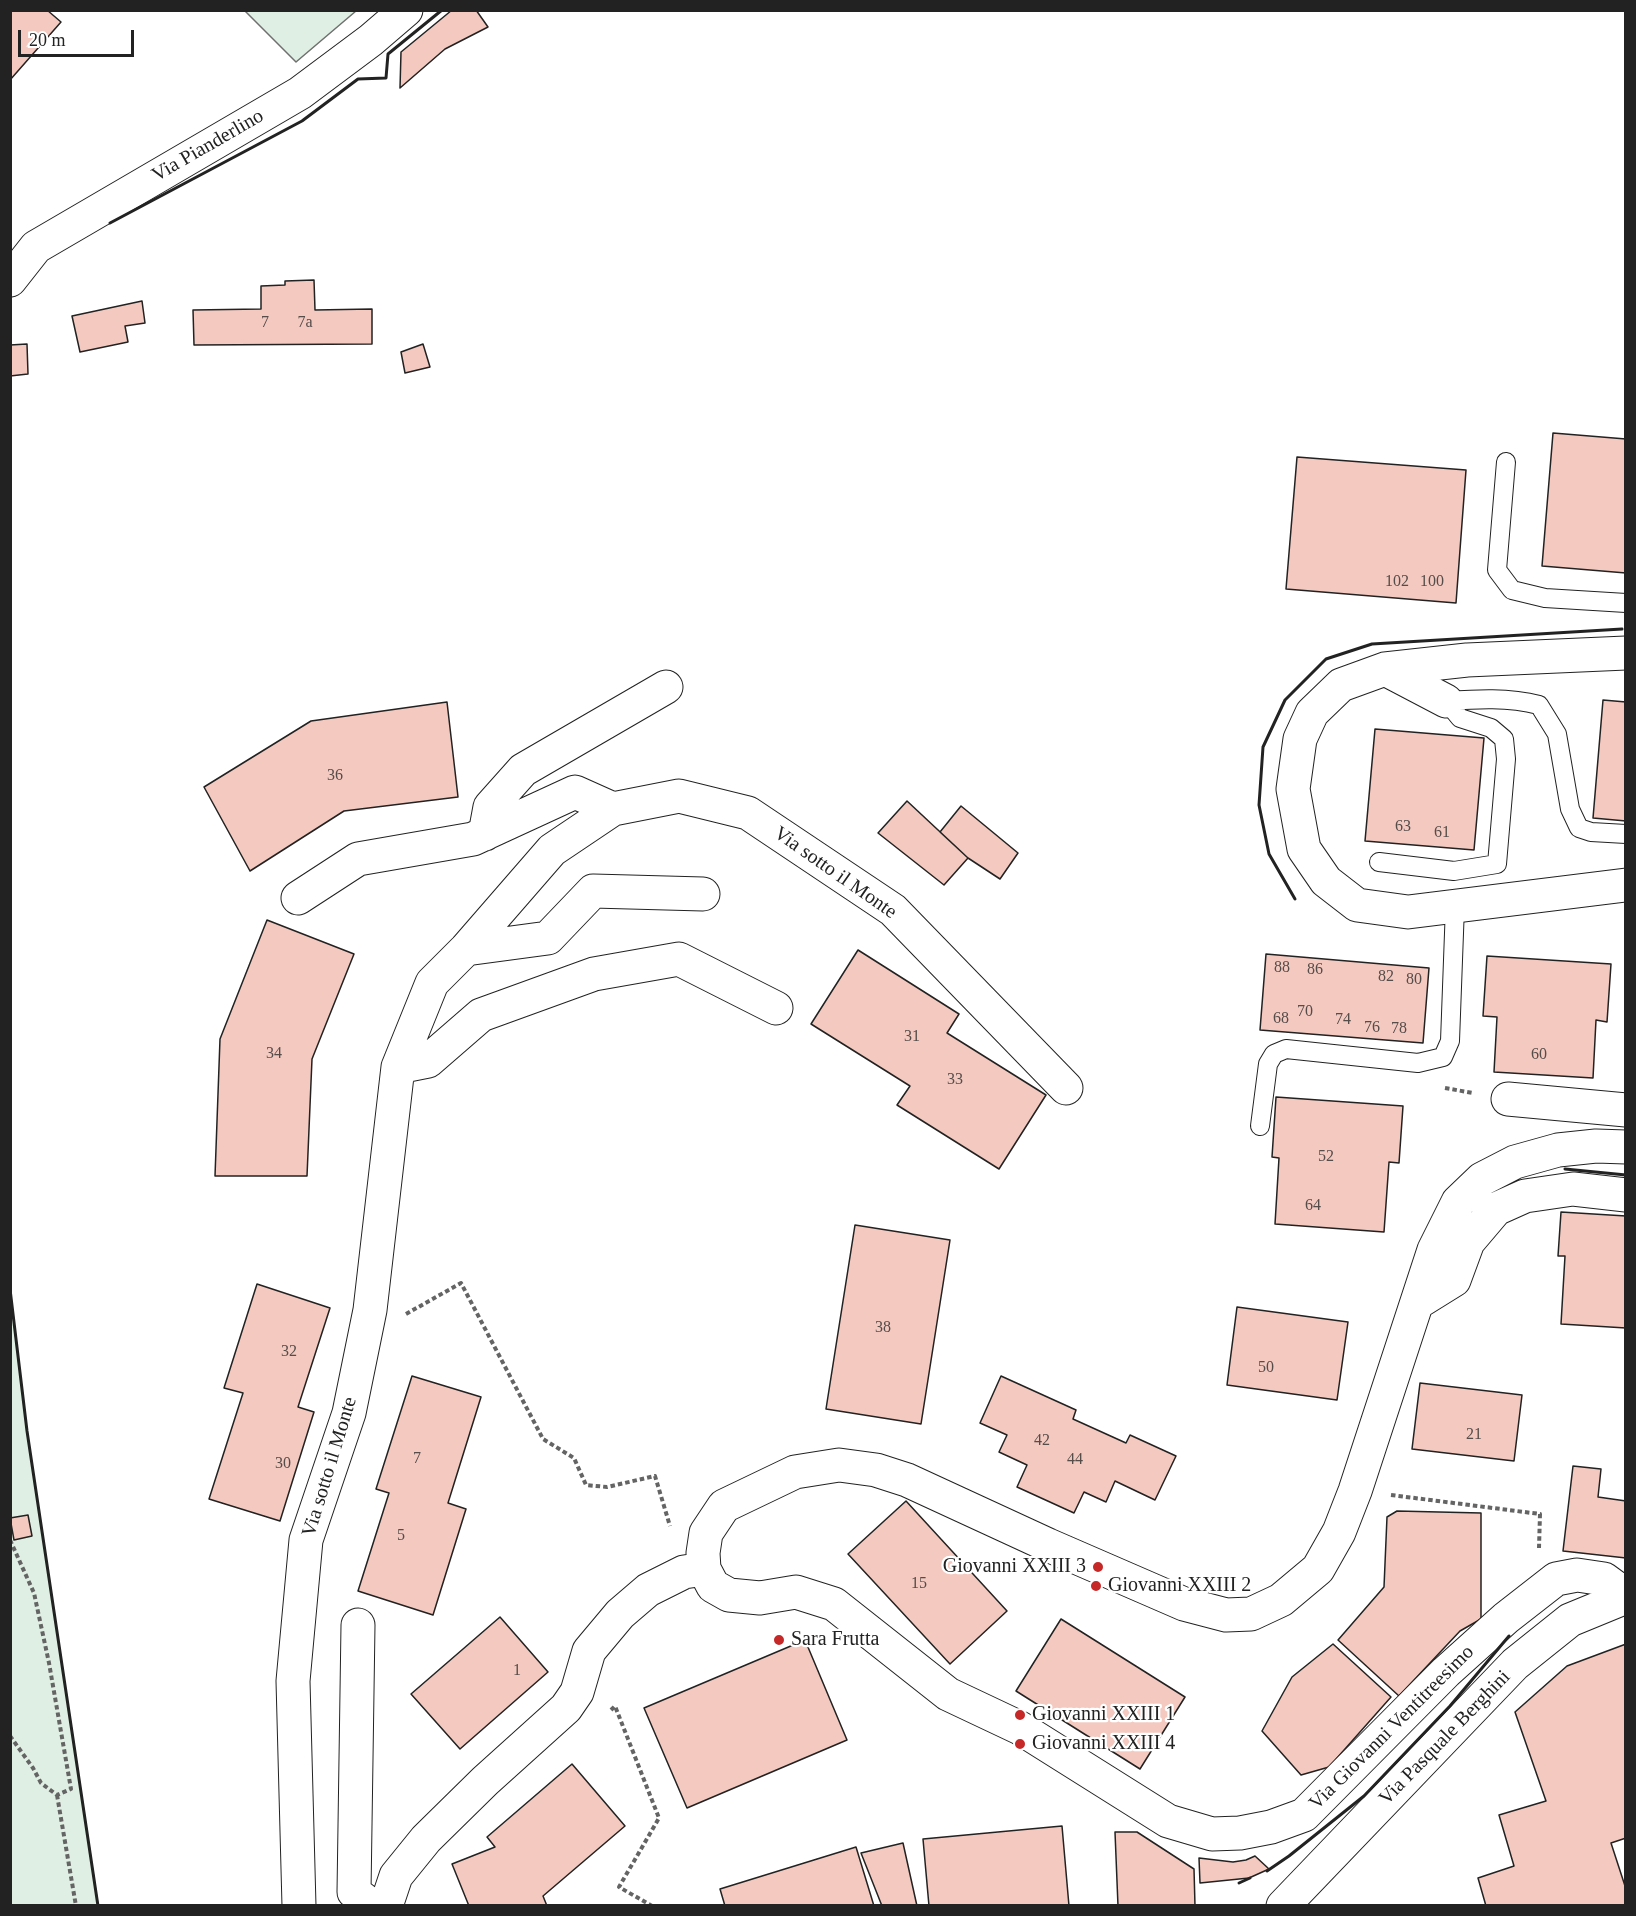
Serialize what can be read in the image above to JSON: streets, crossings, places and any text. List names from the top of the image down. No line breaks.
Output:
{"streets":{"street":["Via Pianderlino","Via sotto il Monte","Via Giovanni Ventitreesimo","Via Pasquale Berghini"]},"crossings":[["Via Giovanni Ventitreesimo","Via Pasquale Berghini"]],"places":["Giovanni XXIII 3","Giovanni XXIII 2","Sara Frutta","Giovanni XXIII 1","Giovanni XXIII 4"],"house_numbers":["7","7a","102","100","36","63","61","88","86","82","80","70","68","74","76","78","31","34","60","33","52","64","38","32","50","21","42","7","44","30","5","15","1"],"scale_bar":"20 m"}
